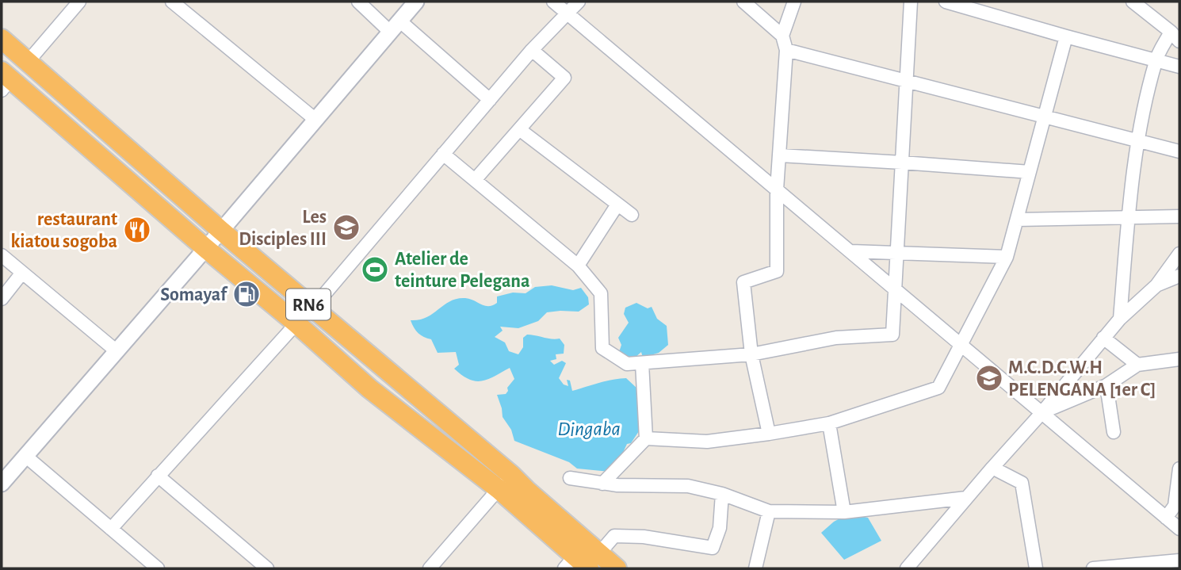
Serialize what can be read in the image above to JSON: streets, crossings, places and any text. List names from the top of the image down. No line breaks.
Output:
{"streets":{"highway":["RN6"]},"water":["Dingaba"],"places":{"school or university":["Les Disciples III","M.C.D.C.W.H PELENGANA [1er C]"],"restaurant":["restaurant kiatou sogoba"],"sports":["Atelier de teinture Pelegana"],"fuel station":["Somayaf"]}}
